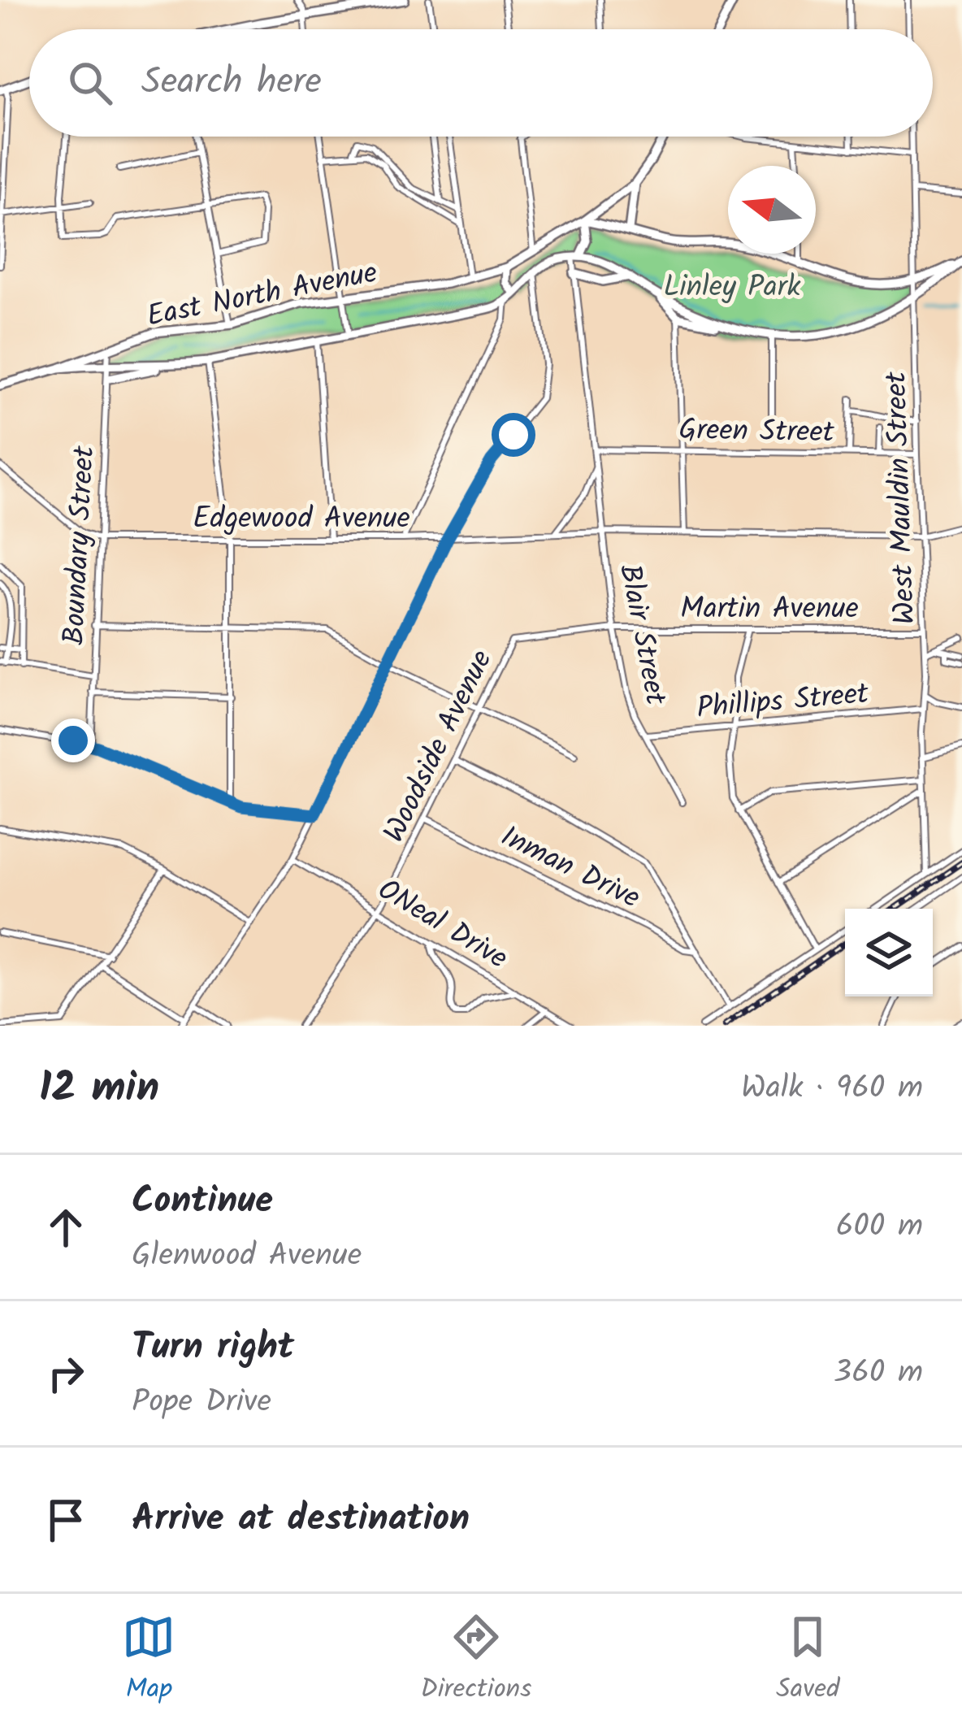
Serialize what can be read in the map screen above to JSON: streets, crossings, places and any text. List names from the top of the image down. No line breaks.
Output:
{"streets":{"main road":["East North Avenue"],"street":["Green Street","West Mauldin Street","Edgewood Avenue","Boundary Street","Martin Avenue","Blair Street","Phillips Street","Woodside Avenue","Inman Drive","ONeal Drive"]},"crossings":[["East North Avenue","Boundary Street"],["Green Street","West Mauldin Street"],["Green Street","Blair Street"],["West Mauldin Street","Edgewood Avenue"],["West Mauldin Street","Martin Avenue"],["West Mauldin Street","Phillips Street"],["Edgewood Avenue","Boundary Street"],["Edgewood Avenue","Blair Street"],["Martin Avenue","Blair Street"],["Martin Avenue","Woodside Avenue"],["Blair Street","Phillips Street"],["Blair Street","Woodside Avenue"],["Woodside Avenue","Inman Drive"],["Woodside Avenue","ONeal Drive"]],"parks":["Linley Park"],"north":"left","page":{"search":"Search here","heading":["12 min","Walk · 960 m"],"list":[["Continue","Glenwood Avenue","600 m"],["Turn right","Pope Drive","360 m"],"Arrive at destination"],"nav":["Map","Directions","Saved"]}}
